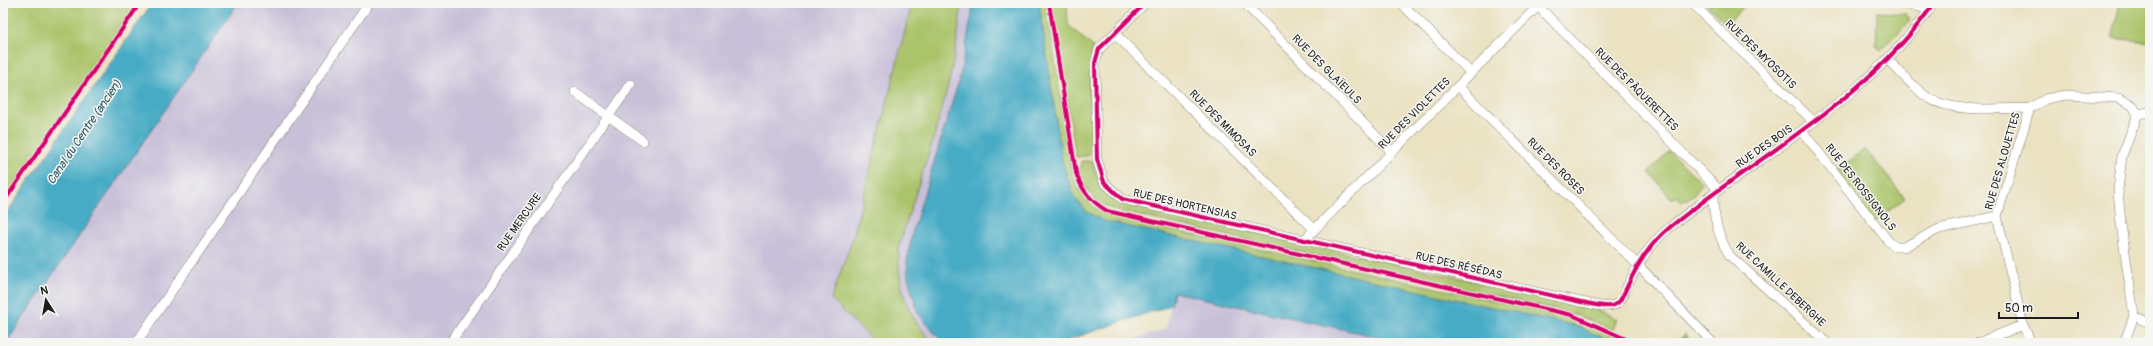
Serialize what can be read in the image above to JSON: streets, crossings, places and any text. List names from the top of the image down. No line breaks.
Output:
{"streets":{"street":["RUE DES MYOSOTIS","RUE DES GLAÏEULS","RUE DES PÂQUERETTES","RUE DES VIOLETTES","RUE DES MIMOSAS","RUE DES BOIS","RUE DES ALOUETTES","RUE DES ROSES","RUE DES ROSSIGNOLS","RUE DES HORTENSIAS","RUE MERCURE","RUE DES RÉSÉDAS","RUE CAMILLE DEBERGHE"]},"crossings":[["RUE DES MYOSOTIS","RUE DES BOIS"],["RUE DES GLAÏEULS","RUE DES VIOLETTES"],["RUE DES PÂQUERETTES","RUE DES VIOLETTES"],["RUE DES PÂQUERETTES","RUE DES BOIS"],["RUE DES PÂQUERETTES","RUE CAMILLE DEBERGHE"],["RUE DES VIOLETTES","RUE DES MIMOSAS"],["RUE DES VIOLETTES","RUE DES ROSES"],["RUE DES VIOLETTES","RUE DES HORTENSIAS"],["RUE DES VIOLETTES","RUE DES RÉSÉDAS"],["RUE DES MIMOSAS","RUE DES HORTENSIAS"],["RUE DES BOIS","RUE DES ROSES"],["RUE DES BOIS","RUE DES ROSSIGNOLS"],["RUE DES BOIS","RUE DES RÉSÉDAS"],["RUE DES BOIS","RUE CAMILLE DEBERGHE"],["RUE DES ALOUETTES","RUE DES ROSSIGNOLS"],["RUE DES HORTENSIAS","RUE DES RÉSÉDAS"]],"water":["Canal du Centre (ancien)"],"scale_bar":"50 m","north":"top"}
